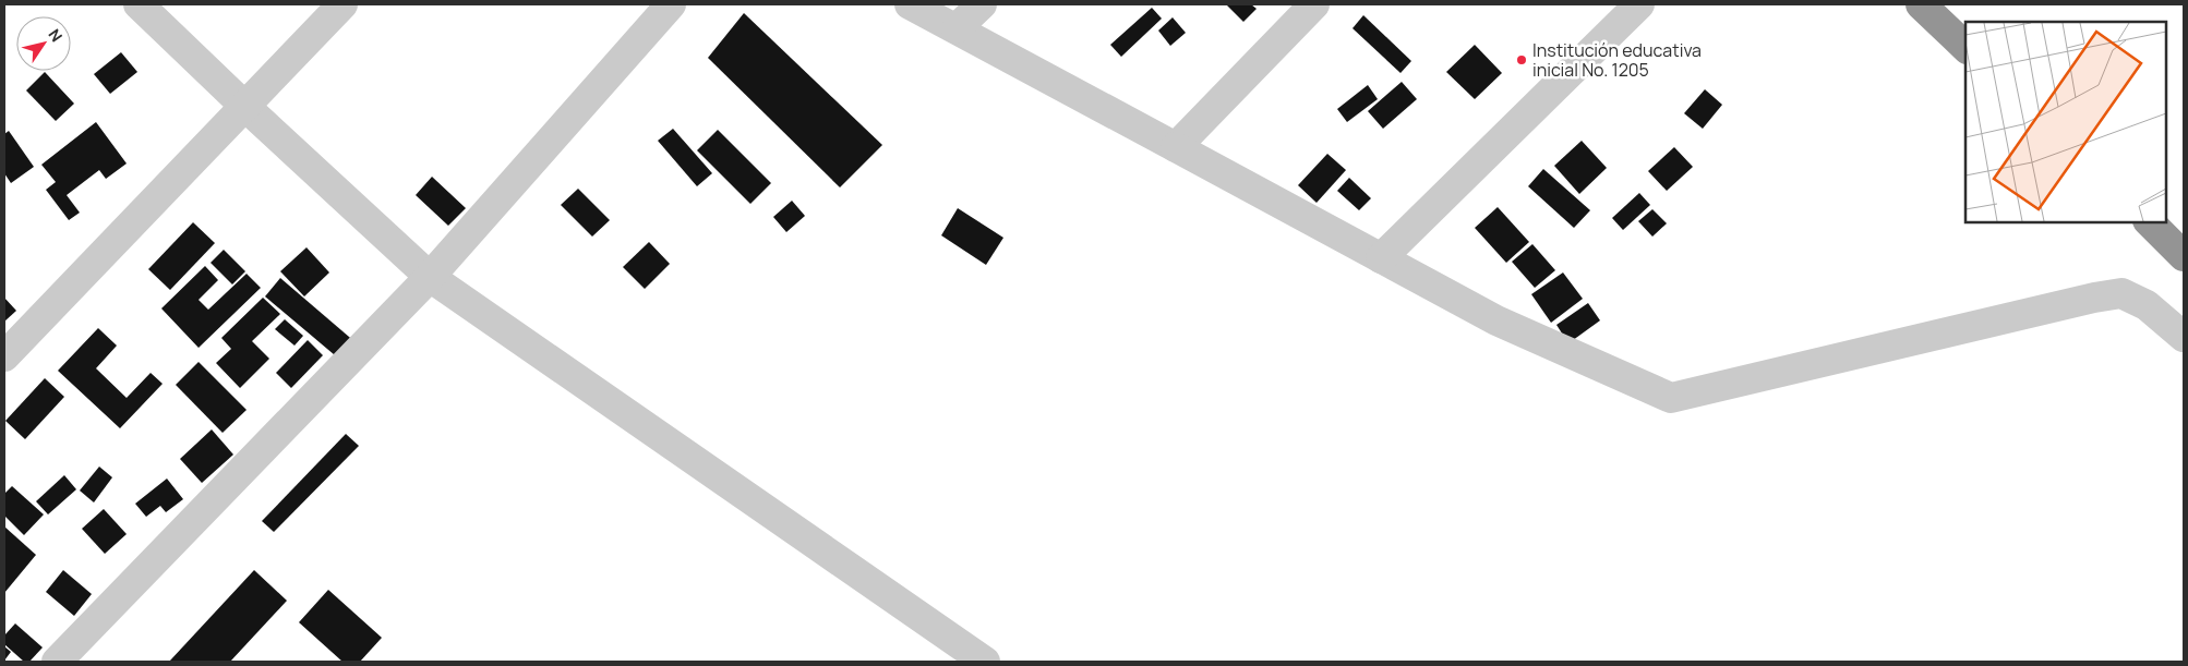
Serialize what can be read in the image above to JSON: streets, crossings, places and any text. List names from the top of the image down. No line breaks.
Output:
{"places":["Institución educativa inicial No. 1205"],"north":"top right"}
